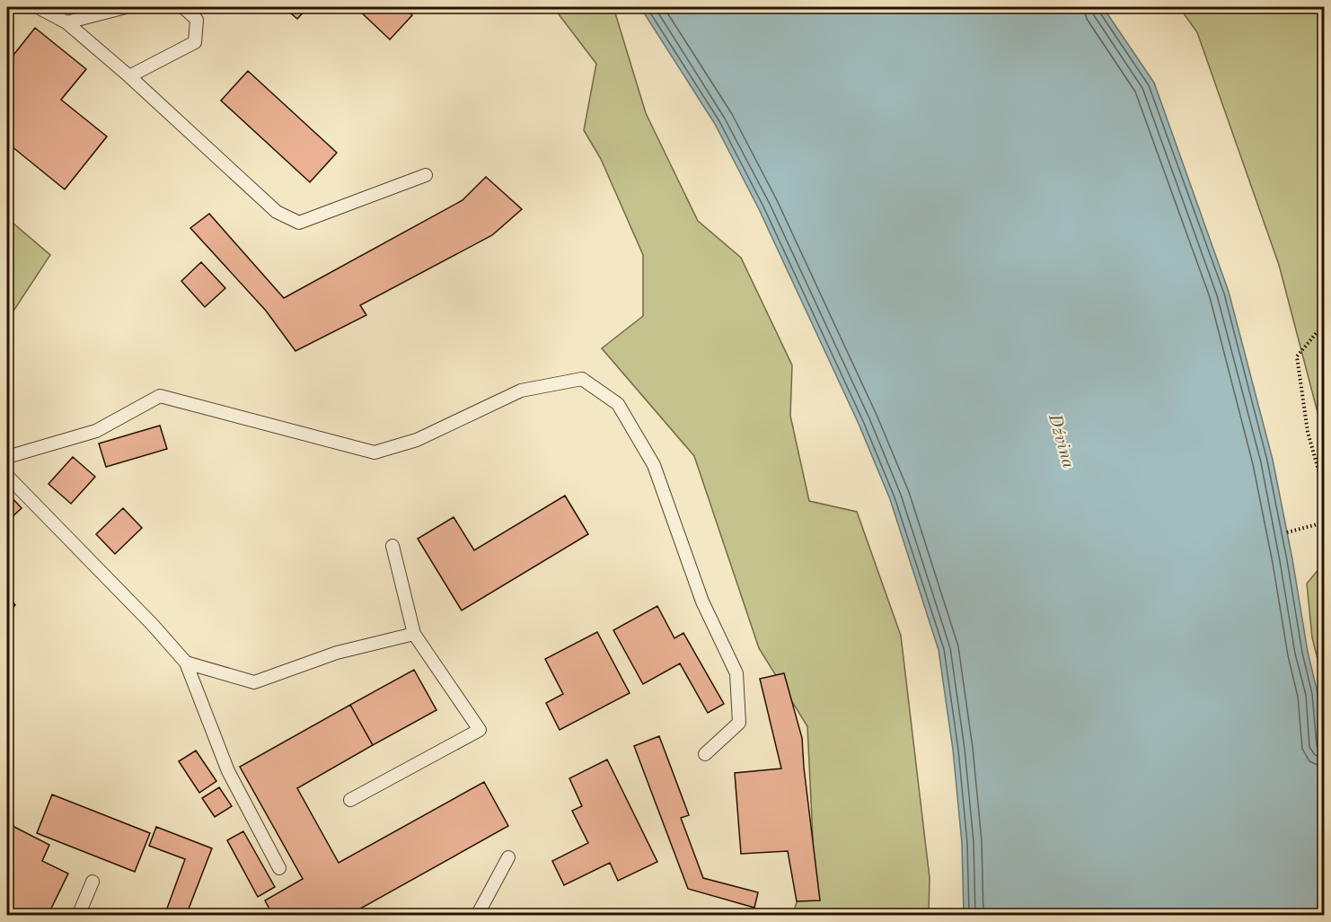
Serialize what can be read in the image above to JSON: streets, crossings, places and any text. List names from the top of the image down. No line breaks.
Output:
{"water":["Dźvina"]}
